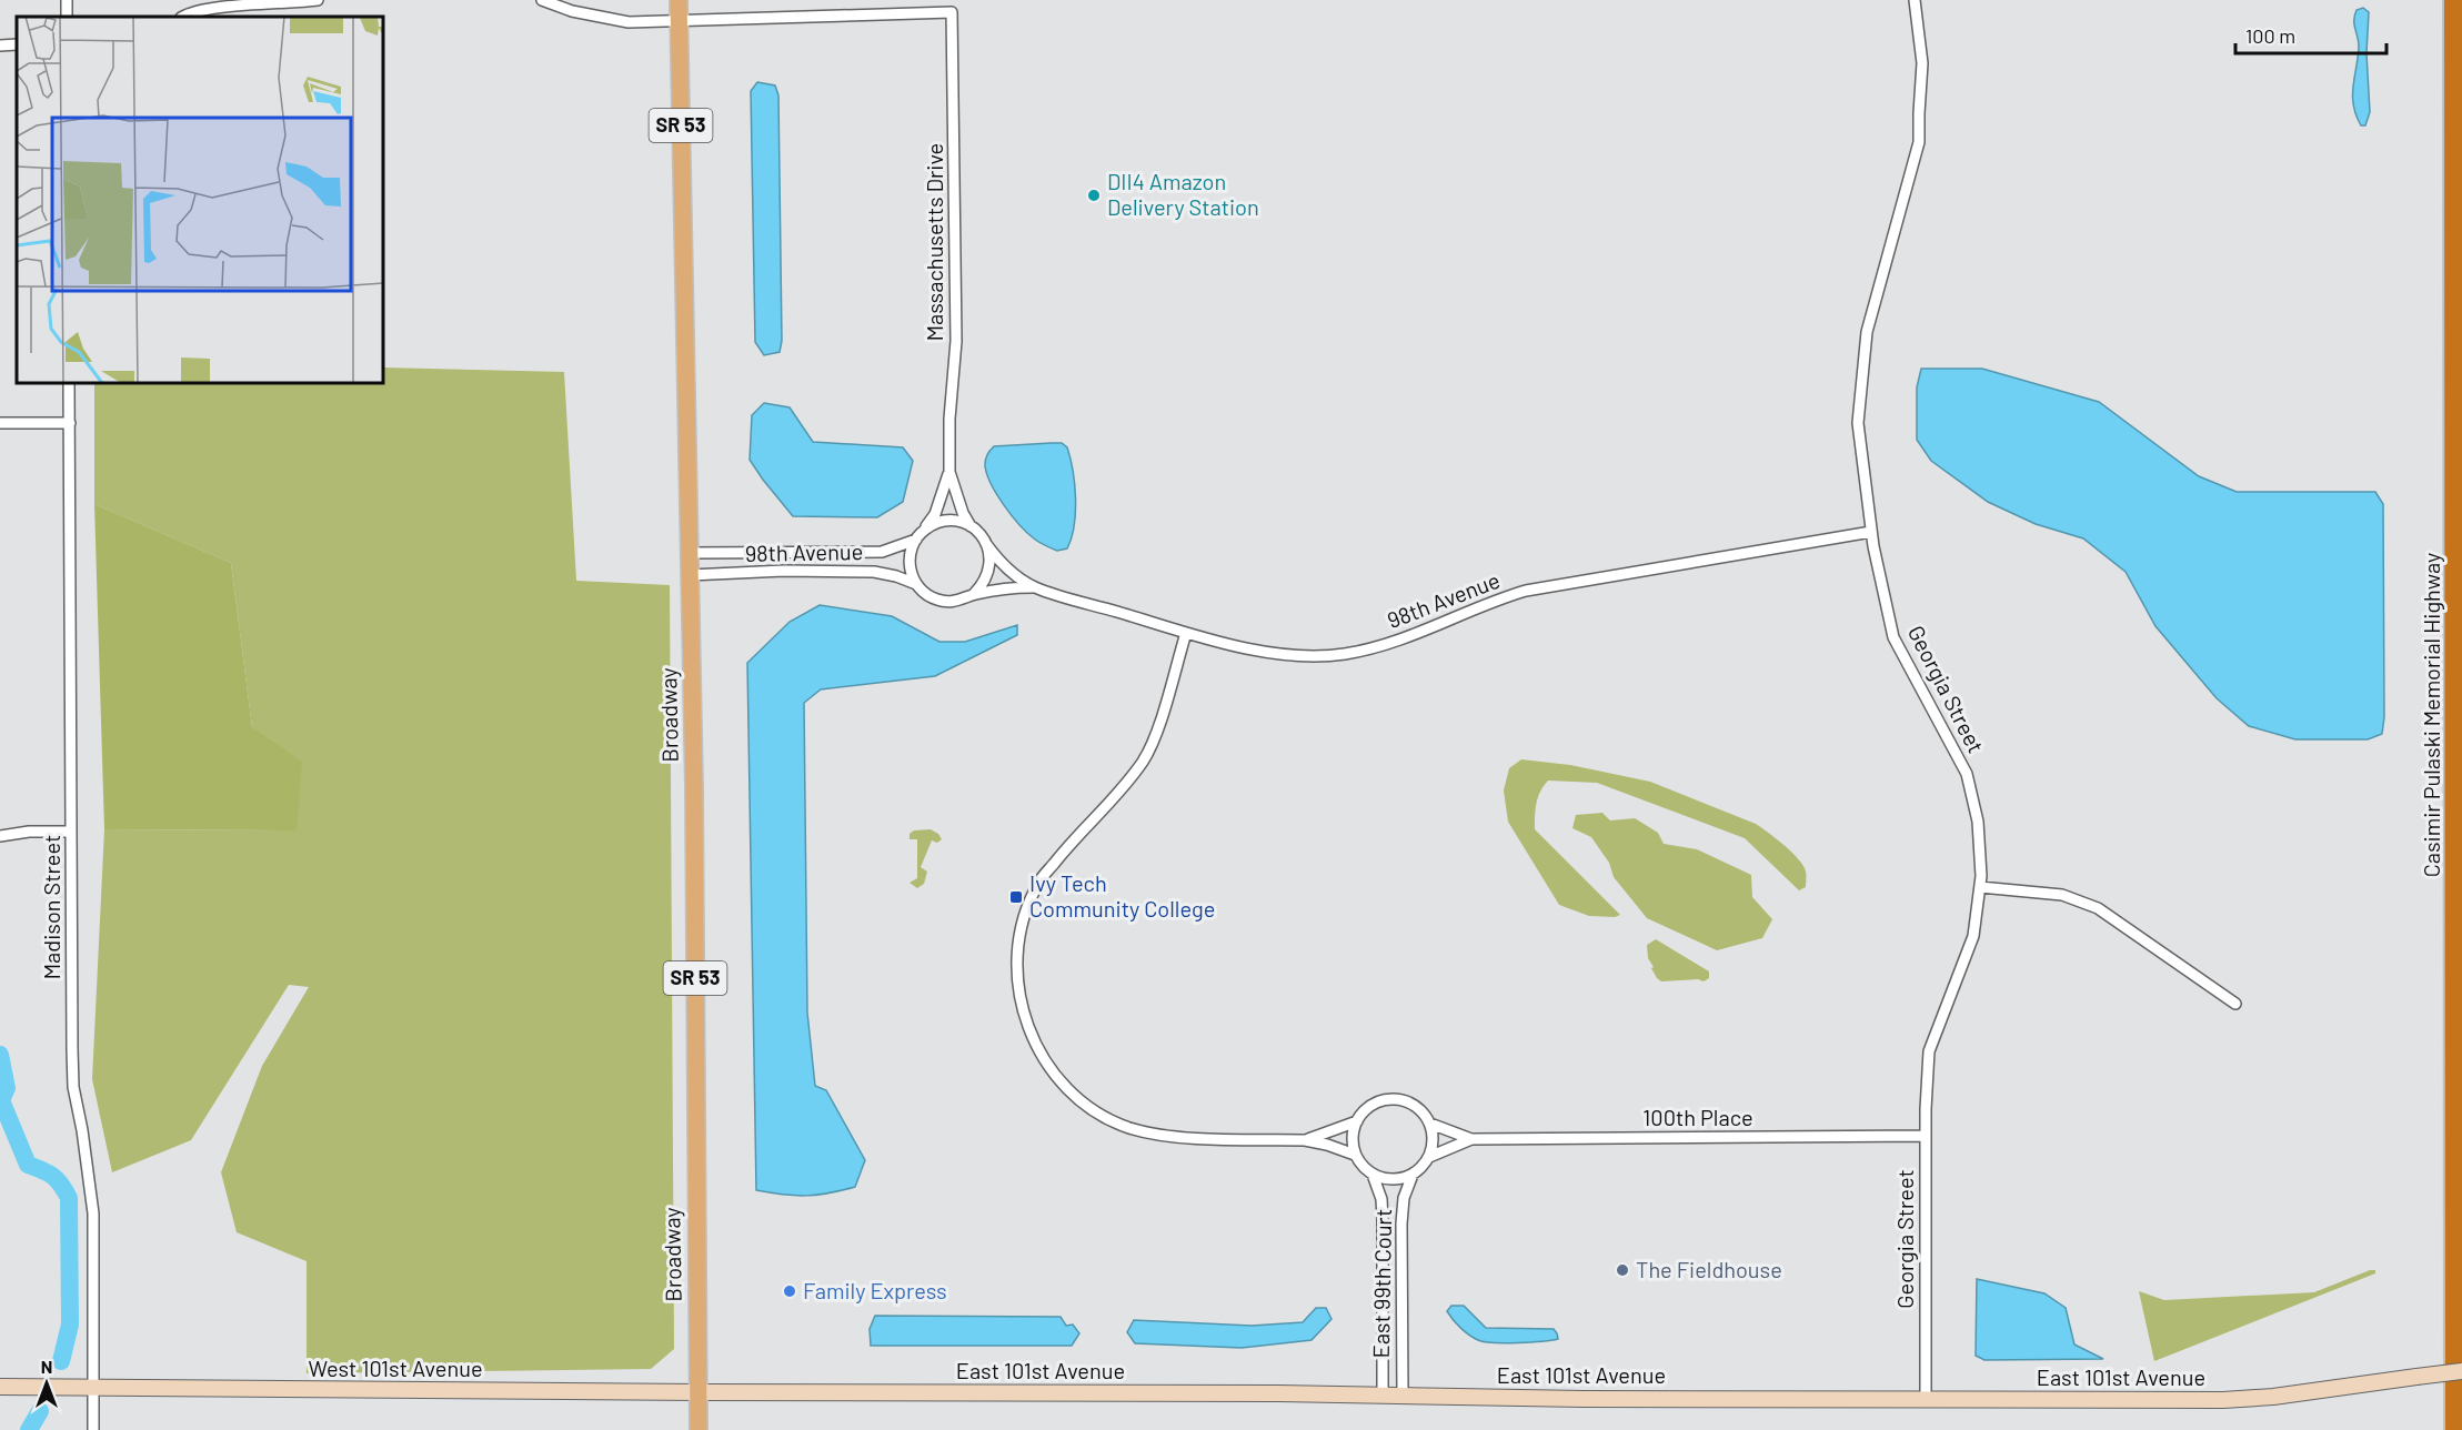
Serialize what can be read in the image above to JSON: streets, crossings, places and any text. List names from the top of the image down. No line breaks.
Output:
{"streets":{"highway":["Casimir Pulaski Memorial Highway"],"main road":["SR 53","Broadway"],"street":["Massachusetts Drive","98th Avenue","Georgia Street","Madison Street","100th Place","East 99th Court","West 101st Avenue","East 101st Avenue"]},"crossings":[["Massachusetts Drive","Broadway"],["98th Avenue","Georgia Street"],["98th Avenue","Broadway"],["Georgia Street","100th Place"],["Georgia Street","East 101st Avenue"],["Broadway","West 101st Avenue"],["Broadway","East 101st Avenue"],["Madison Street","West 101st Avenue"],["100th Place","East 99th Court"],["East 99th Court","East 101st Avenue"],["West 101st Avenue","East 101st Avenue"]],"places":{"other":["DII4 Amazon Delivery Station","The Fieldhouse","Family Express"],"transit":["Ivy Tech Community College"]},"scale_bar":"100 m","north":"top"}
